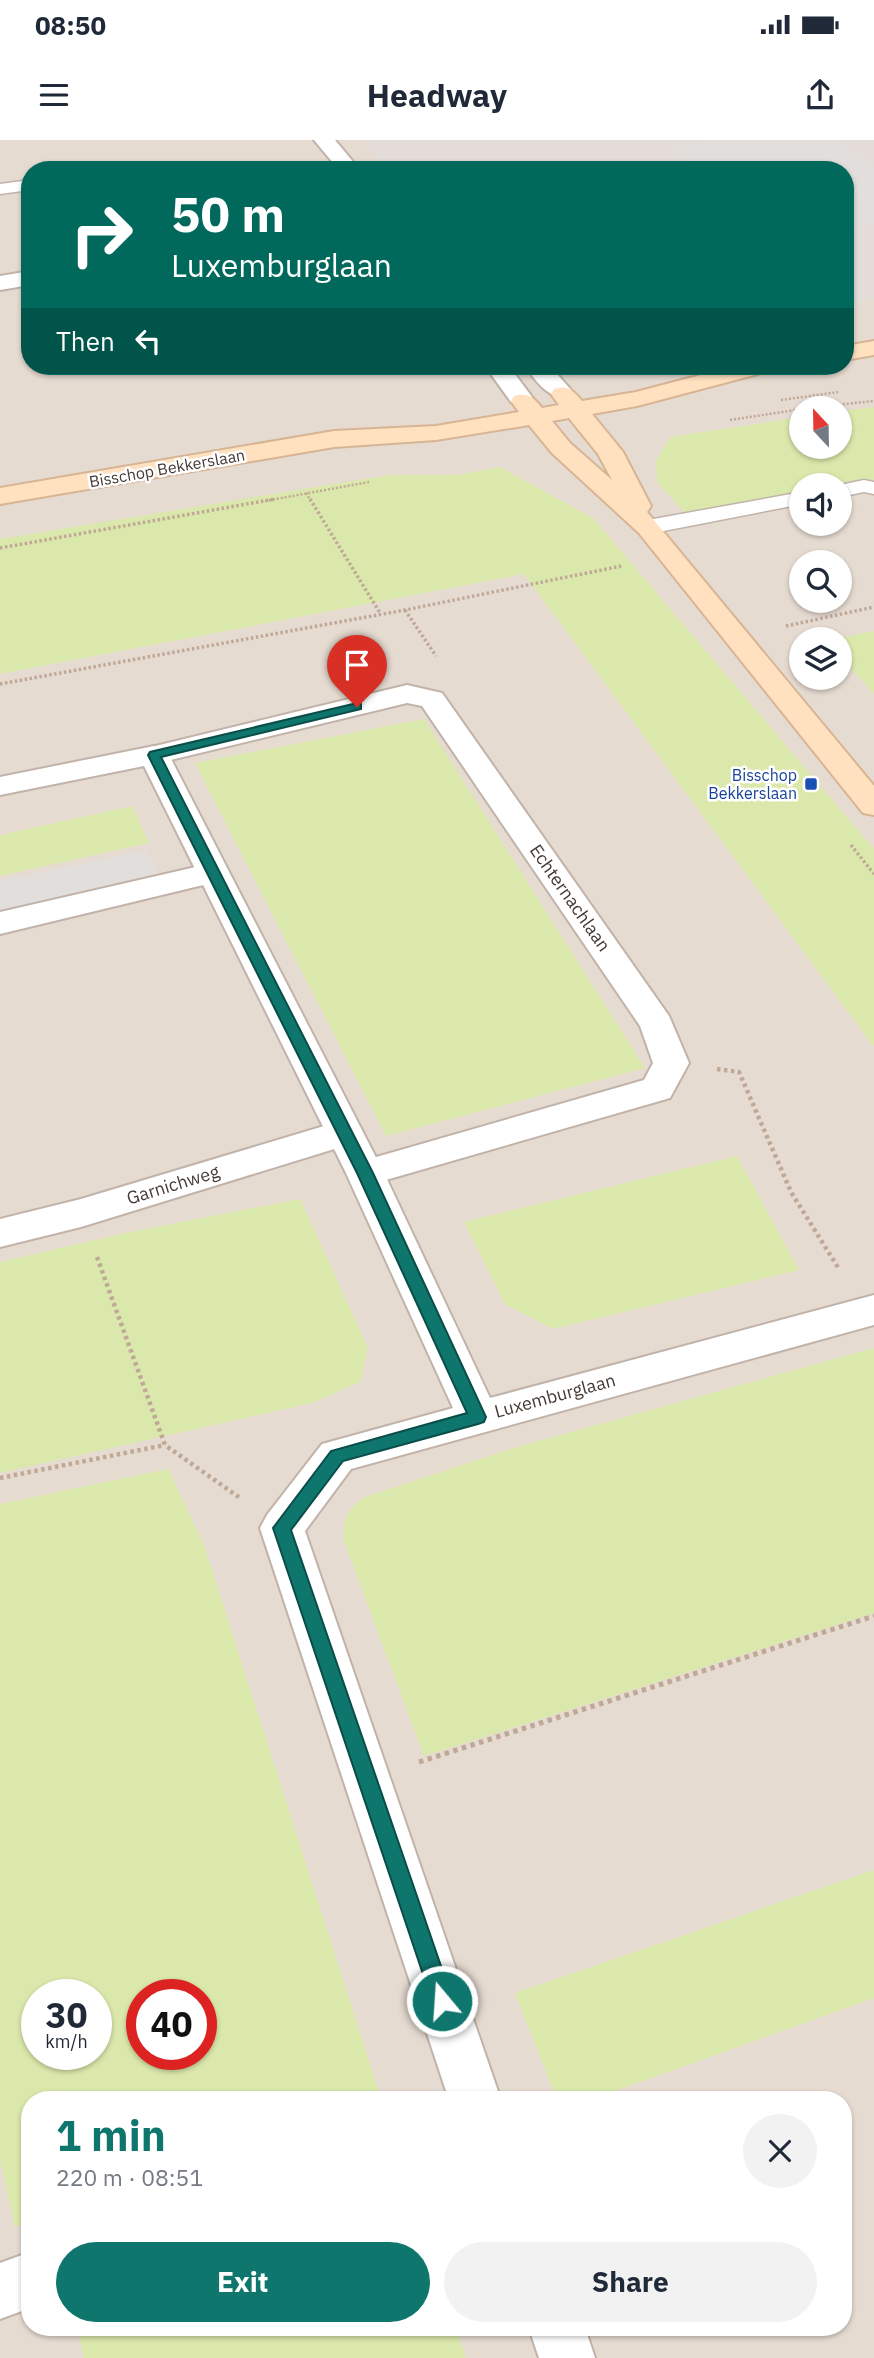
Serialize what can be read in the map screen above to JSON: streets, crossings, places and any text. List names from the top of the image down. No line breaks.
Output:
{"streets":{"main road":["Bisschop Bekkerslaan"],"street":["Echternachlaan","Garnichweg","Luxemburglaan"]},"places":{"transit":["Bisschop Bekkerslaan"]},"north":"top","page":{"status":"08:50","header":"Headway","turn":["50 m","Luxemburglaan"],"then":"Then","speed":"30 km/h","limit":"40","heading":["1 min","220 m · 08:51"],"buttons":["Exit","Share"]}}
